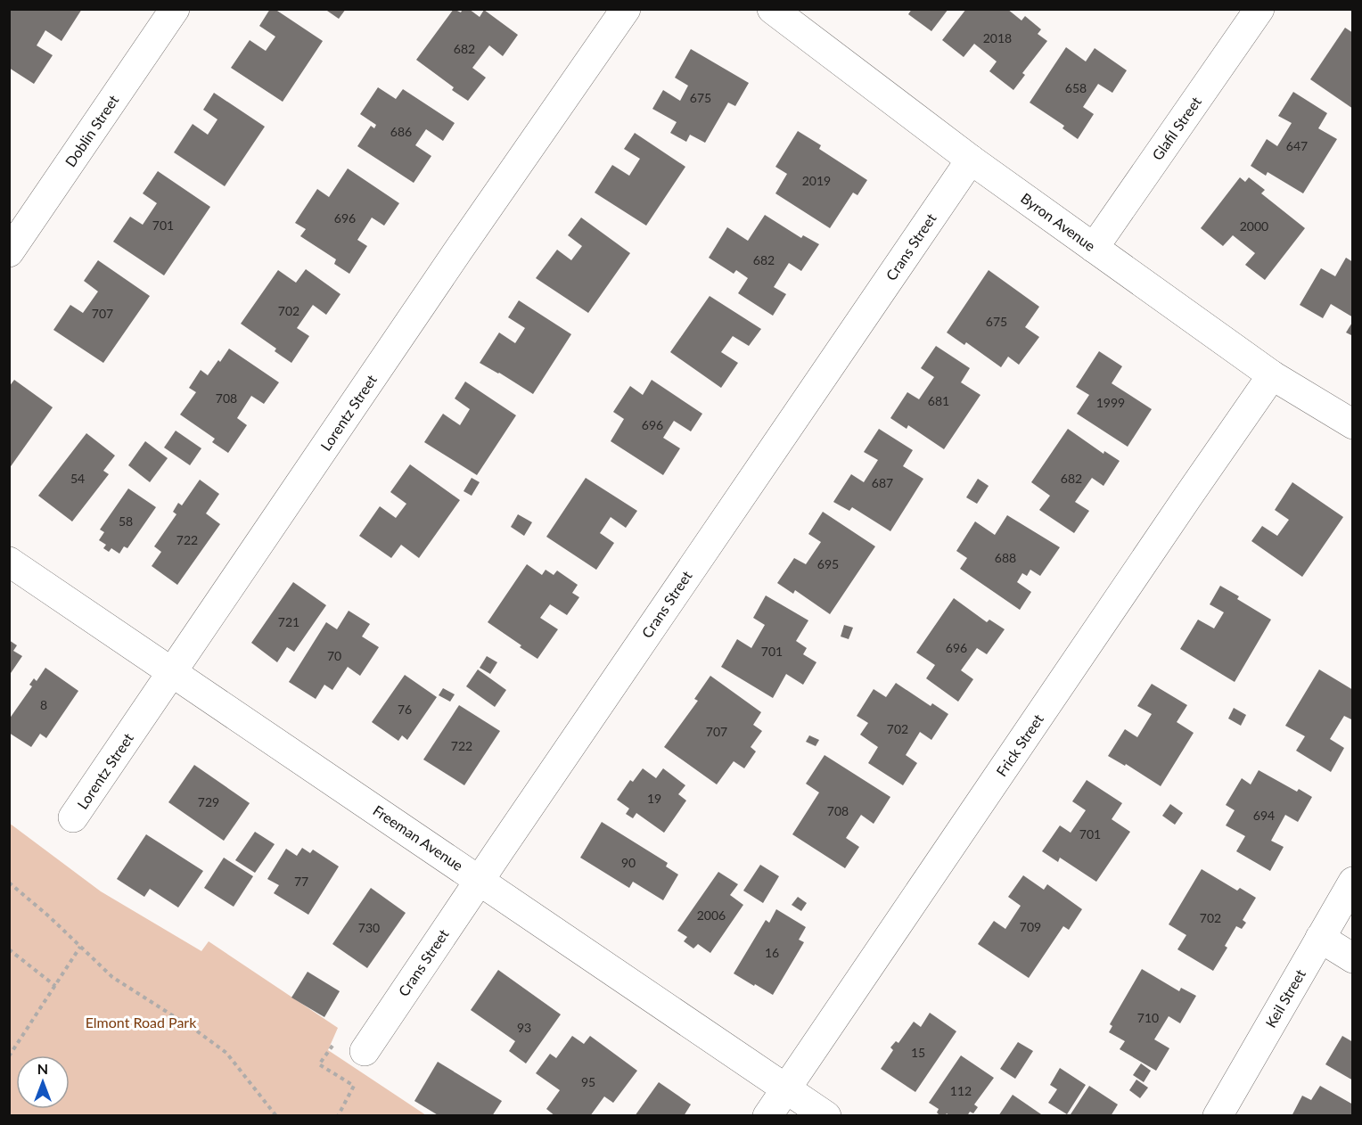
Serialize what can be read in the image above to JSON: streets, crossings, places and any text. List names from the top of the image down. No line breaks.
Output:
{"streets":{"street":["Glafil Street","Doblin Street","Byron Avenue","Crans Street","Lorentz Street","Frick Street","Freeman Avenue","Keil Street"]},"crossings":[["Glafil Street","Byron Avenue"],["Byron Avenue","Crans Street"],["Byron Avenue","Frick Street"],["Crans Street","Freeman Avenue"],["Lorentz Street","Freeman Avenue"],["Frick Street","Freeman Avenue"]],"parks":["Elmont Road Park"],"house_numbers":["2018","682","658","675","686","647","2019","696","701","2000","682","702","707","675","708","681","1999","696","54","682","687","58","722","688","695","721","696","701","70","8","76","702","707","722","19","729","708","694","701","90","77","2006","702","709","730","16","710","93","15","95","112"],"north":"top"}
